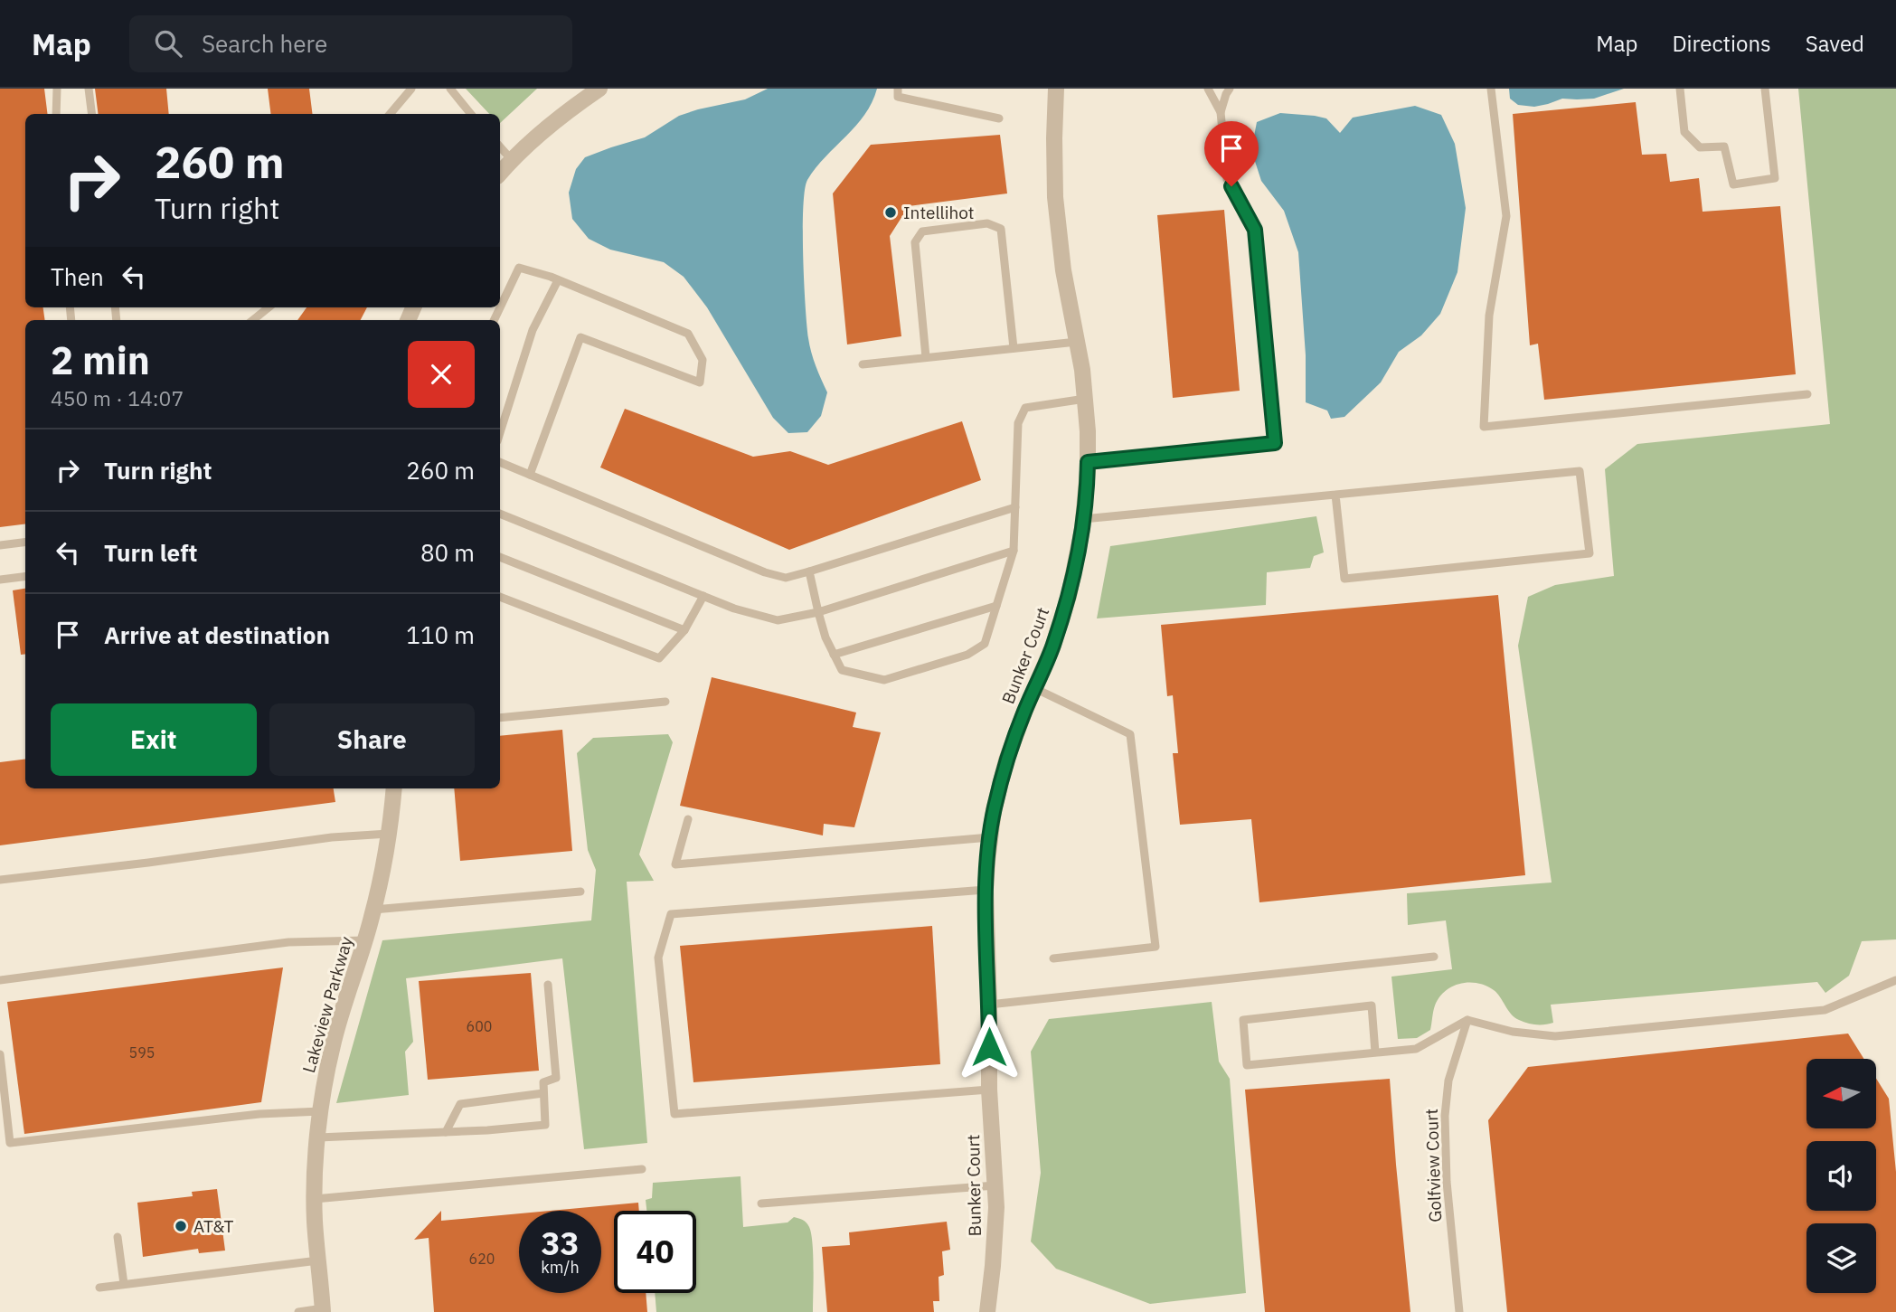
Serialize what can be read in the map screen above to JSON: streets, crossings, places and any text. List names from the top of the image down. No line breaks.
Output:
{"streets":{"street":["Bunker Court","Lakeview Parkway"],"lane":["Golfview Court"]},"places":["Intellihot","AT&T"],"house_numbers":["600","595","620"],"north":"left","page":{"header":"Map","search":"Search here","nav":["Map","Directions","Saved"],"turn":["260 m","Turn right"],"then":"Then","heading":["2 min","450 m · 14:07"],"list":[{"name":"Turn right","value":"260 m"},{"name":"Turn left","value":"80 m"},{"name":"Arrive at destination","value":"110 m"}],"buttons":["Exit","Share"],"speed":"33 km/h","limit":"40"}}
